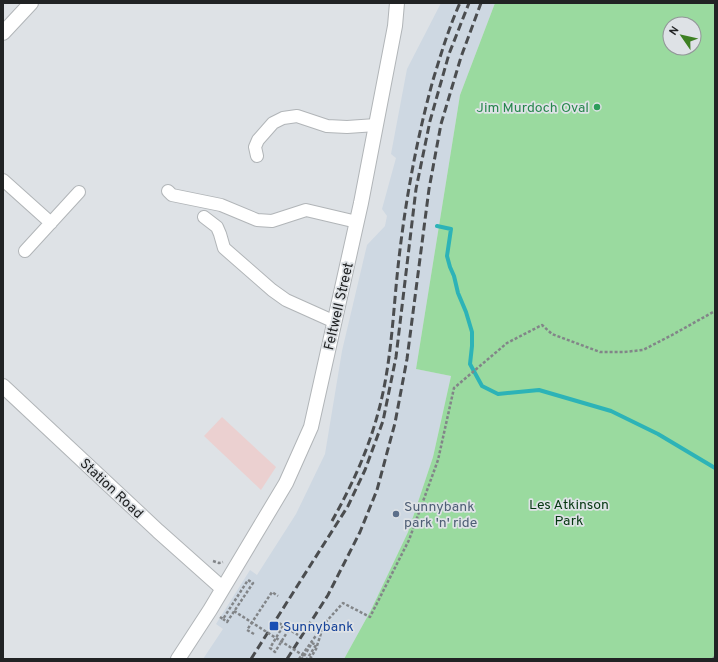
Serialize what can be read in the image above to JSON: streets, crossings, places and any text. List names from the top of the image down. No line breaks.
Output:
{"streets":{"street":["Feltwell Street","Station Road"]},"crossings":[["Feltwell Street","Station Road"]],"parks":["Les Atkinson Park"],"places":{"other":["Jim Murdoch Oval","Sunnybank park 'n' ride"],"transit":["Sunnybank"]},"north":"top left"}
